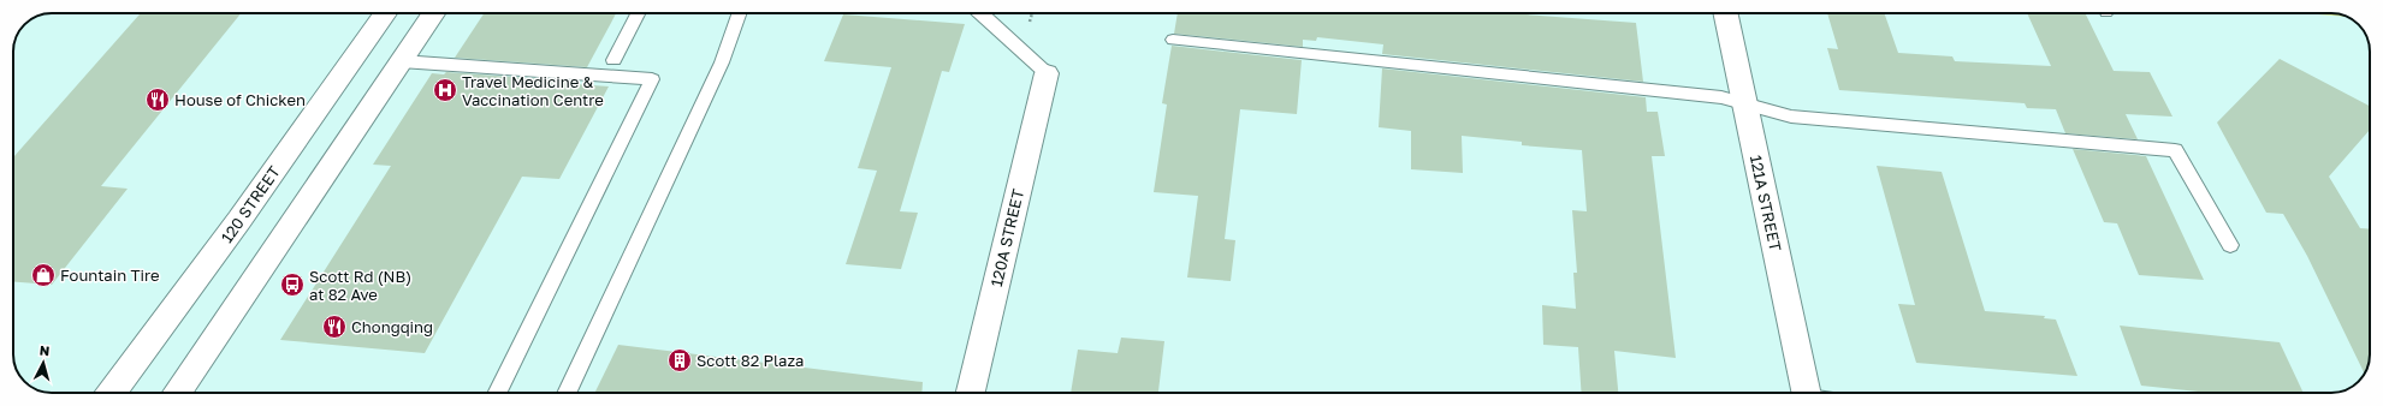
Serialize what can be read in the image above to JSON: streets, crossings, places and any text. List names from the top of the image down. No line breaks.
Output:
{"streets":{"main road":["121A STREET","120 STREET","120A STREET"]},"places":{"hospital":["Travel Medicine & Vaccination Centre"],"restaurant":["House of Chicken","Chongqing"],"shop":["Fountain Tire"],"bus stop":["Scott Rd (NB) at 82 Ave"],"building":["Scott 82 Plaza"]},"north":"top"}
